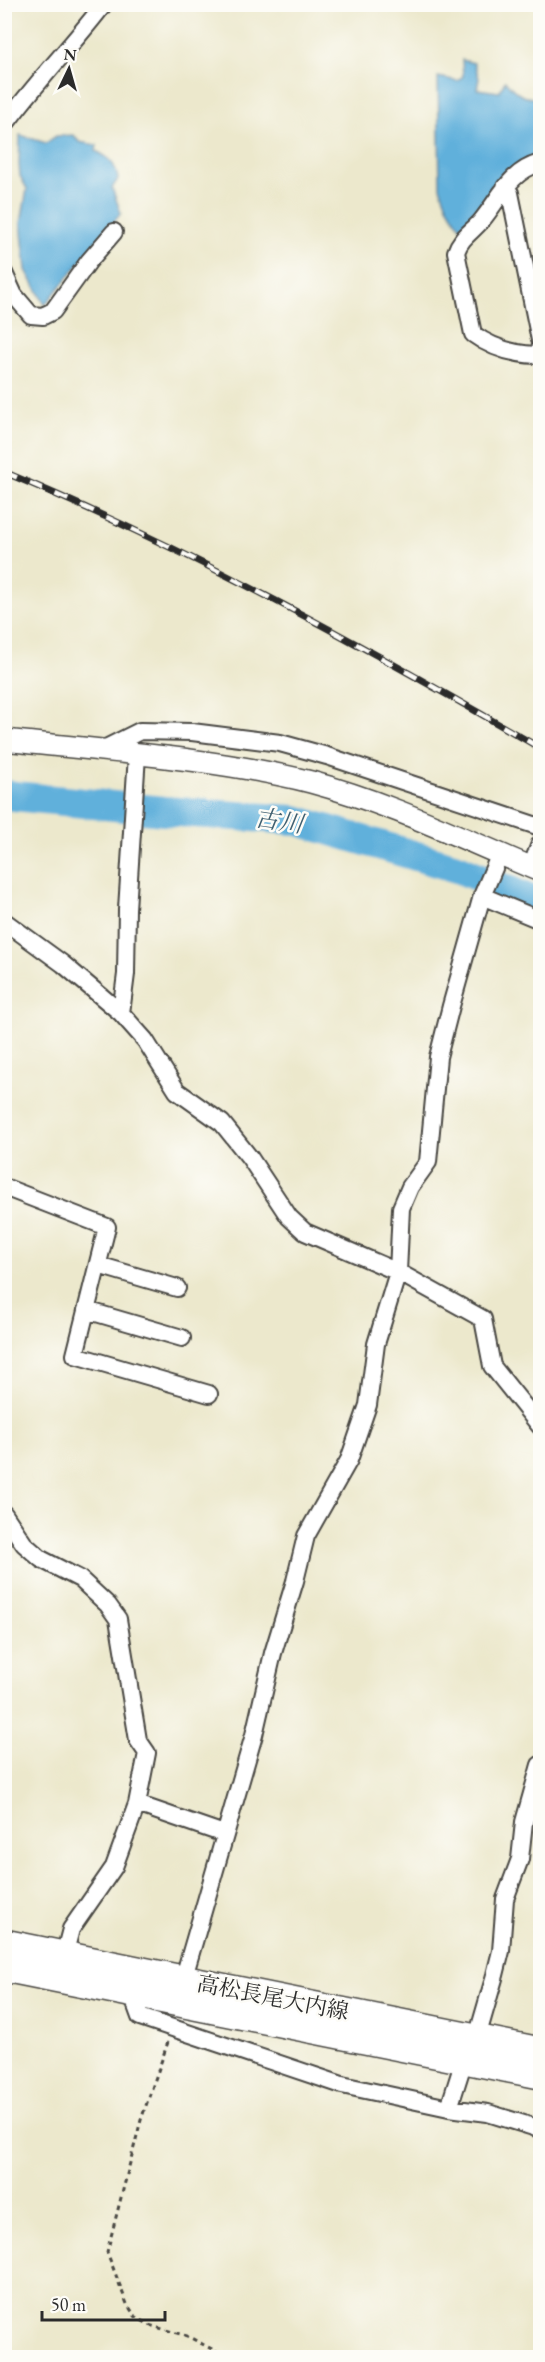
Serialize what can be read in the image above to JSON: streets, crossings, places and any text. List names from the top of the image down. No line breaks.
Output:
{"streets":{"main road":["高松長尾大内線"]},"water":["古川"],"scale_bar":"50 m","north":"top"}
